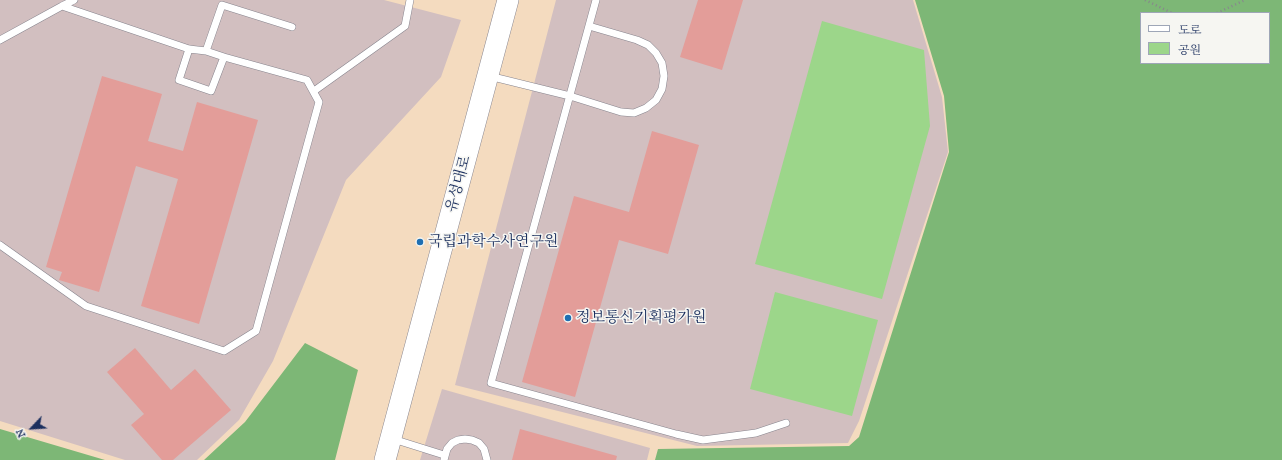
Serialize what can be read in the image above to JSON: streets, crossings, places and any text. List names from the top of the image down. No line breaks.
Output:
{"streets":{"main road":["유성대로"]},"places":["국립과학수사연구원","정보통신기획평가원"],"legend":["도로","공원"],"north":"bottom left"}
